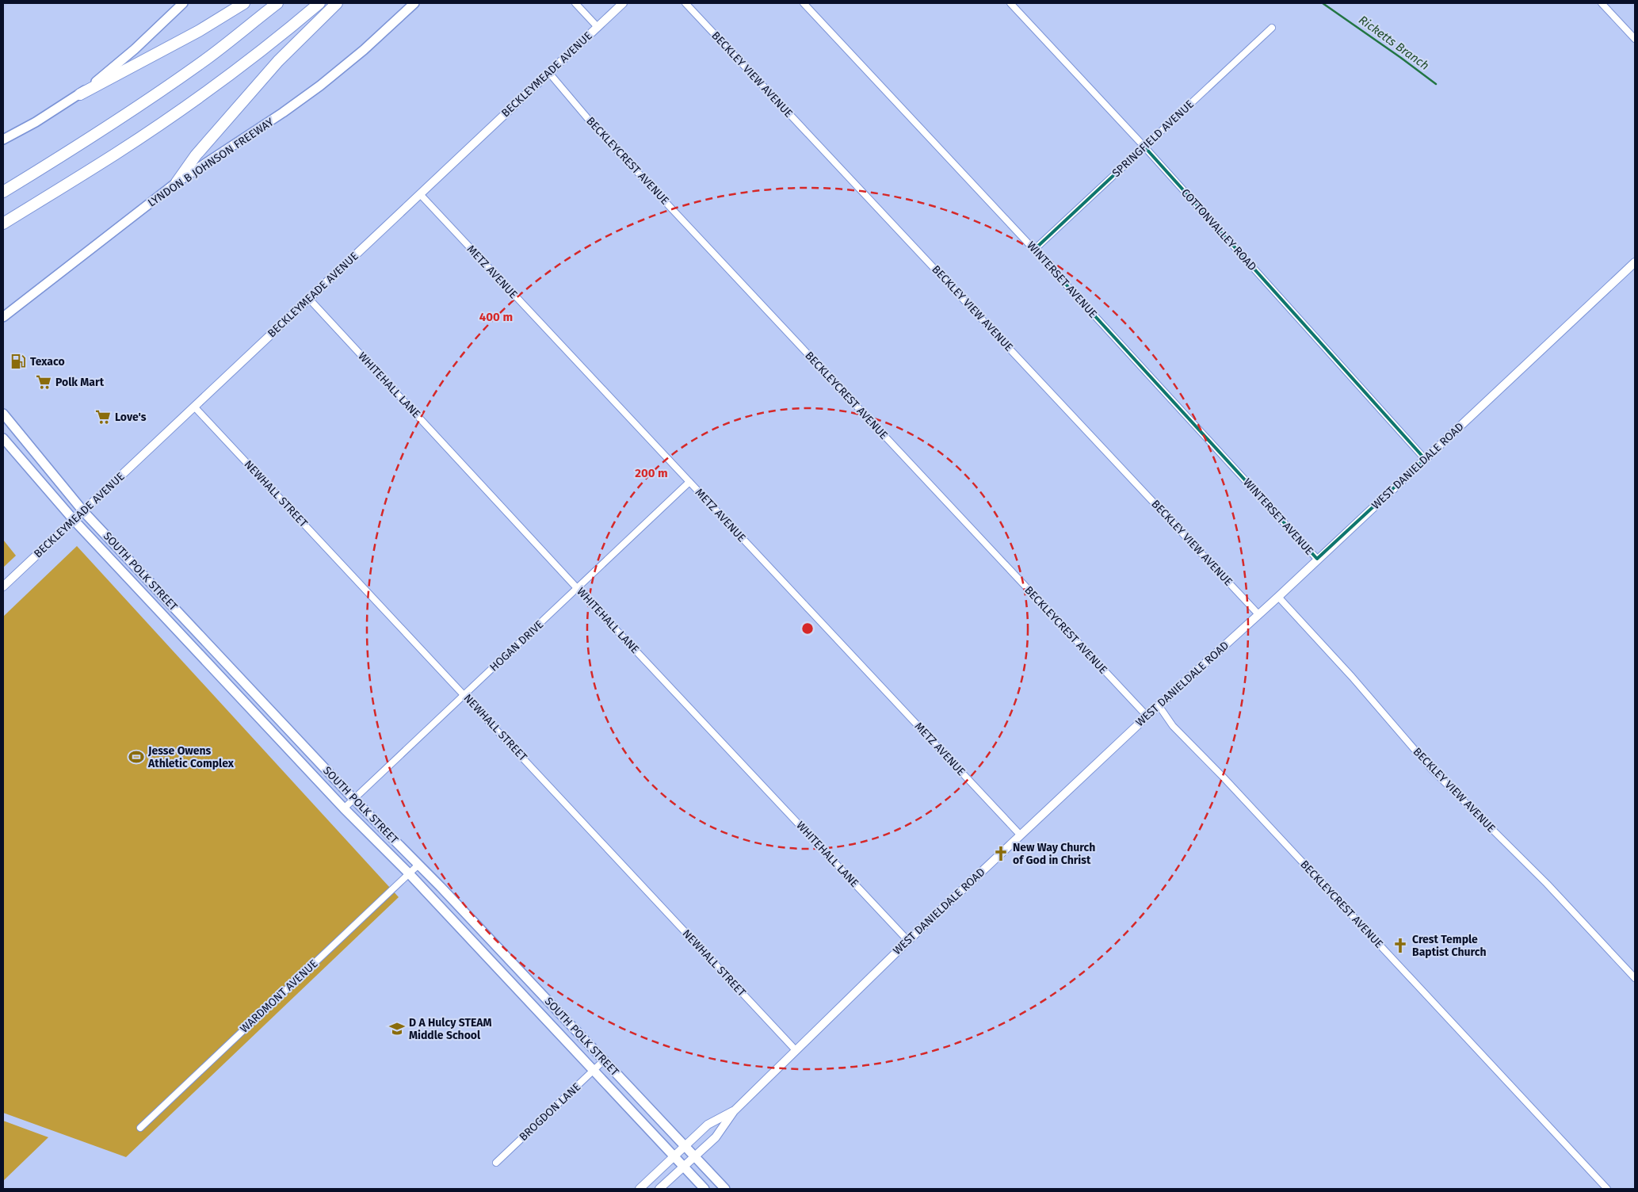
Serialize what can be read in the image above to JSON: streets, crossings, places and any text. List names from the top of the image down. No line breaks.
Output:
{"streets":{"main road":["LYNDON B JOHNSON FREEWAY","SOUTH POLK STREET"],"street":["BECKLEYMEADE AVENUE","BECKLEY VIEW AVENUE","SPRINGFIELD AVENUE","BECKLEYCREST AVENUE","COTTONVALLEY ROAD","METZ AVENUE","WINTERSET AVENUE","WHITEHALL LANE","WEST DANIELDALE ROAD","NEWHALL STREET","HOGAN DRIVE","WARDMONT AVENUE","BROGDON LANE"]},"crossings":[["BECKLEYMEADE AVENUE","BECKLEYCREST AVENUE"],["BECKLEYMEADE AVENUE","METZ AVENUE"],["BECKLEYMEADE AVENUE","WHITEHALL LANE"],["BECKLEYMEADE AVENUE","NEWHALL STREET"],["BECKLEYMEADE AVENUE","SOUTH POLK STREET"],["BECKLEY VIEW AVENUE","WEST DANIELDALE ROAD"],["SPRINGFIELD AVENUE","COTTONVALLEY ROAD"],["SPRINGFIELD AVENUE","WINTERSET AVENUE"],["BECKLEYCREST AVENUE","WEST DANIELDALE ROAD"],["COTTONVALLEY ROAD","WEST DANIELDALE ROAD"],["METZ AVENUE","WEST DANIELDALE ROAD"],["METZ AVENUE","HOGAN DRIVE"],["WINTERSET AVENUE","WEST DANIELDALE ROAD"],["WHITEHALL LANE","WEST DANIELDALE ROAD"],["WHITEHALL LANE","HOGAN DRIVE"],["WEST DANIELDALE ROAD","NEWHALL STREET"],["WEST DANIELDALE ROAD","SOUTH POLK STREET"],["NEWHALL STREET","HOGAN DRIVE"],["SOUTH POLK STREET","HOGAN DRIVE"],["SOUTH POLK STREET","WARDMONT AVENUE"],["SOUTH POLK STREET","BROGDON LANE"]],"water":["Ricketts Branch"],"places":{"fuel station":["Texaco"],"supermarket":["Polk Mart","Love's"],"sports":["Jesse Owens Athletic Complex"],"church":["New Way Church of God in Christ","Crest Temple Baptist Church"],"school or university":["D A Hulcy STEAM Middle School"]},"rings":["400 m","200 m"]}
